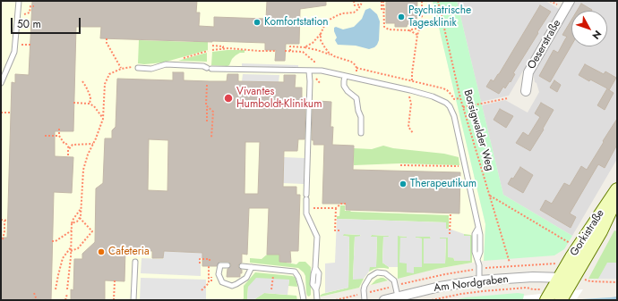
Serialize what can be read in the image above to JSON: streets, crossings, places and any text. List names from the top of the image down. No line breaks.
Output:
{"streets":{"main road":["Gorkistraße"],"street":["Oeserstraße","Am Nordgraben"],"path":["Borsigwalder Weg"]},"crossings":[["Gorkistraße","Am Nordgraben"]],"places":["Psychiatrische Tagesklinik","Komfortstation","Vivantes Humboldt-Klinikum","Therapeutikum","Cafeteria"],"scale_bar":"50 m","north":"bottom right"}
